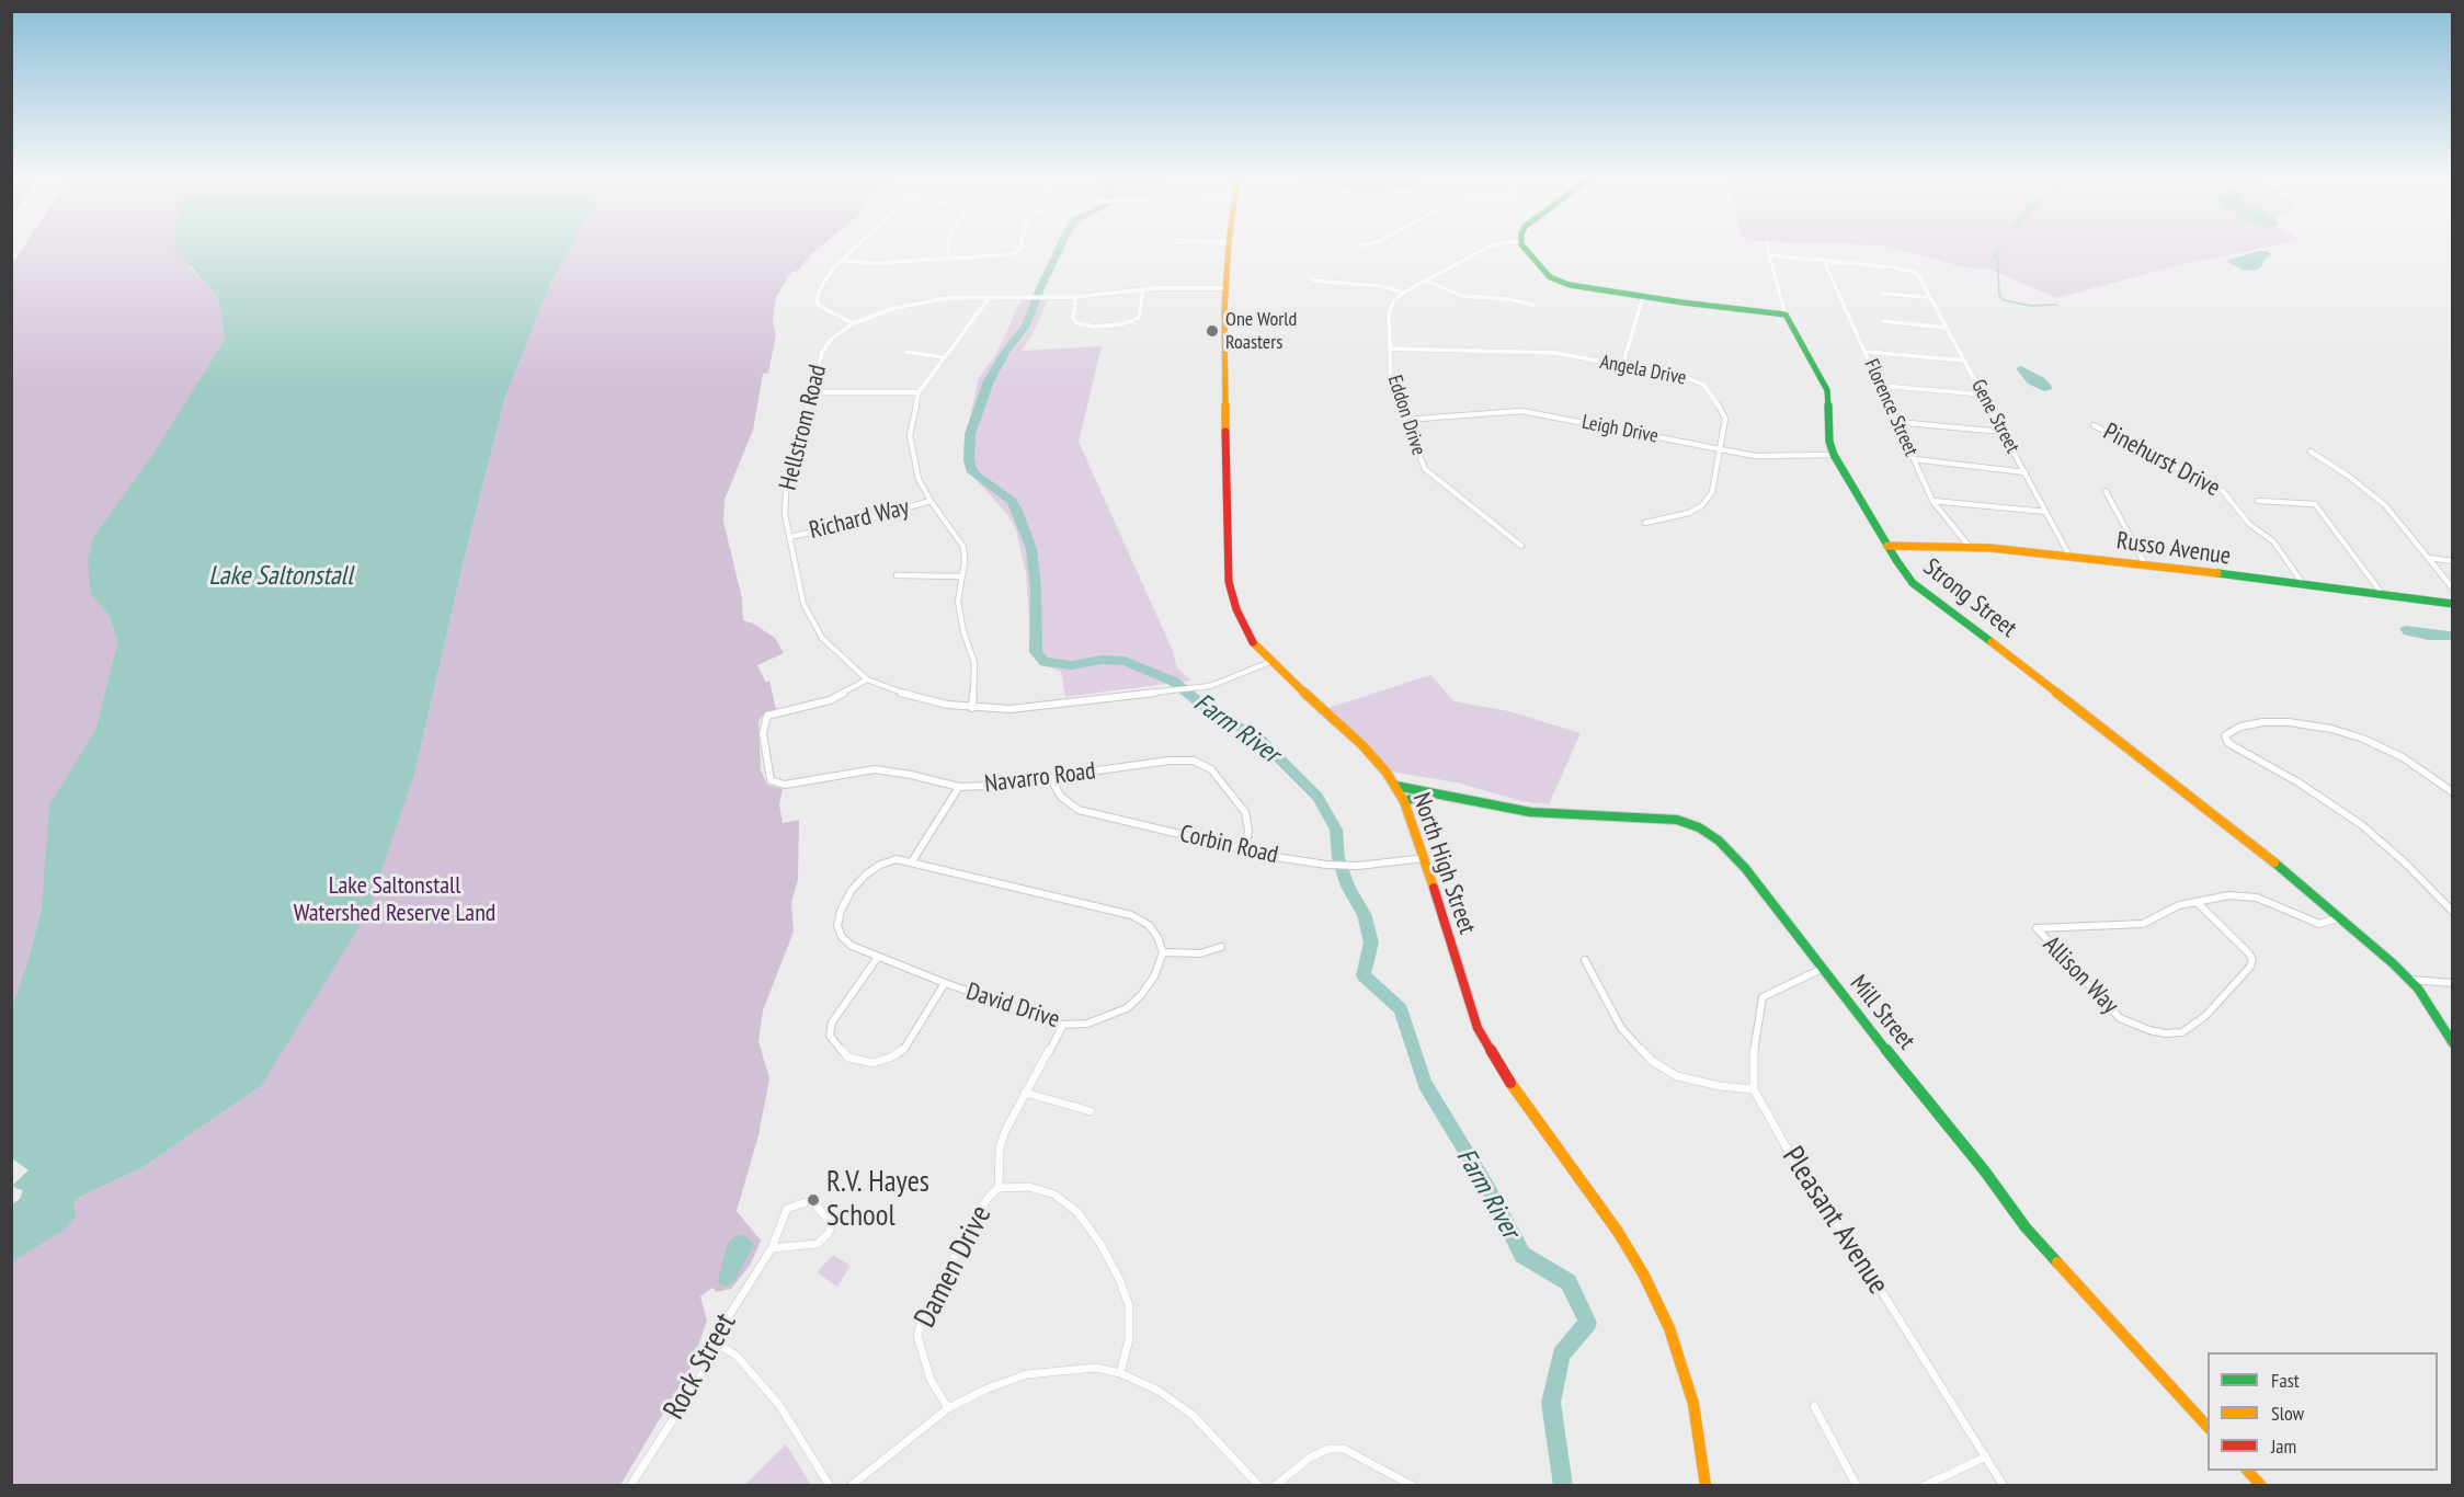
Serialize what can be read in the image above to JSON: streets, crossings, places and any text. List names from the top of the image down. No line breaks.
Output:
{"streets":{"main road":["Russo Avenue","Strong Street","North High Street","Mill Street"],"street":["Angela Drive","Florence Street","Eddon Drive","Gene Street","Hellstrom Road","Leigh Drive","Pinehurst Drive","Richard Way","Navarro Road","Corbin Road","Allison Way","David Drive","Pleasant Avenue","Damen Drive","Rock Street"]},"crossings":[["Angela Drive","Eddon Drive"],["Angela Drive","Leigh Drive"],["Florence Street","Gene Street"],["Florence Street","Russo Avenue"],["Eddon Drive","Leigh Drive"],["Gene Street","Russo Avenue"],["Hellstrom Road","Richard Way"],["Hellstrom Road","Navarro Road"],["Hellstrom Road","North High Street"],["Leigh Drive","Strong Street"],["Pinehurst Drive","Russo Avenue"],["Russo Avenue","Strong Street"],["Strong Street","Allison Way"],["Navarro Road","Corbin Road"],["Corbin Road","North High Street"],["North High Street","Mill Street"],["Mill Street","Pleasant Avenue"]],"water":["Lake Saltonstall","Farm River"],"parks":["Lake Saltonstall Watershed Reserve Land"],"places":["One World Roasters","R.V. Hayes School"],"legend":["Fast","Slow","Jam"]}
